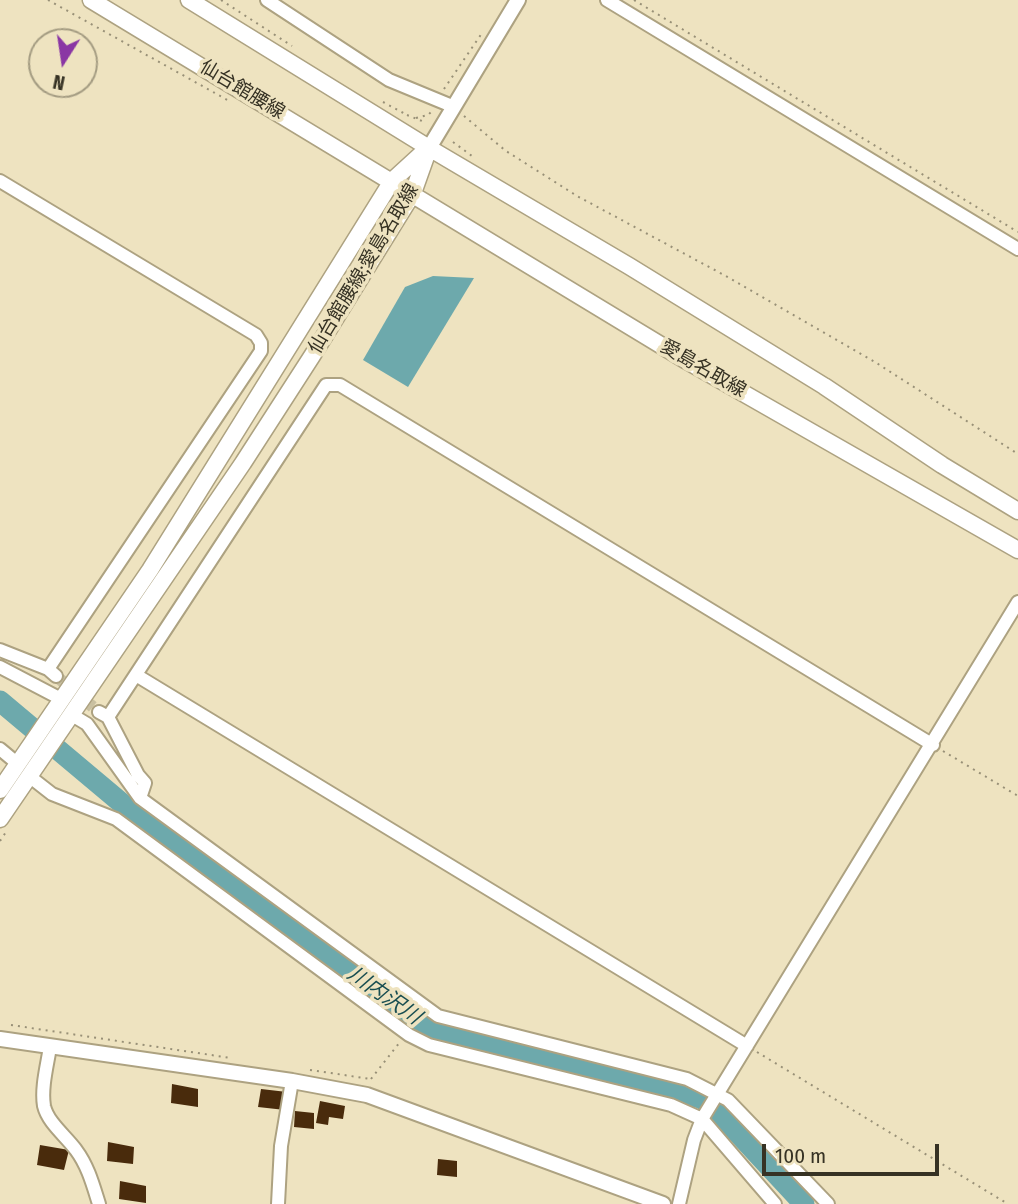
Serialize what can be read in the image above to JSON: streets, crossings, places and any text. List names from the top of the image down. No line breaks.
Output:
{"streets":{"main road":["仙台館腰線","仙台館腰線;愛島名取線","愛島名取線"]},"crossings":[["仙台館腰線","仙台館腰線;愛島名取線"],["仙台館腰線","愛島名取線"],["仙台館腰線;愛島名取線","愛島名取線"]],"water":["川内沢川"],"scale_bar":"100 m","north":"bottom"}
